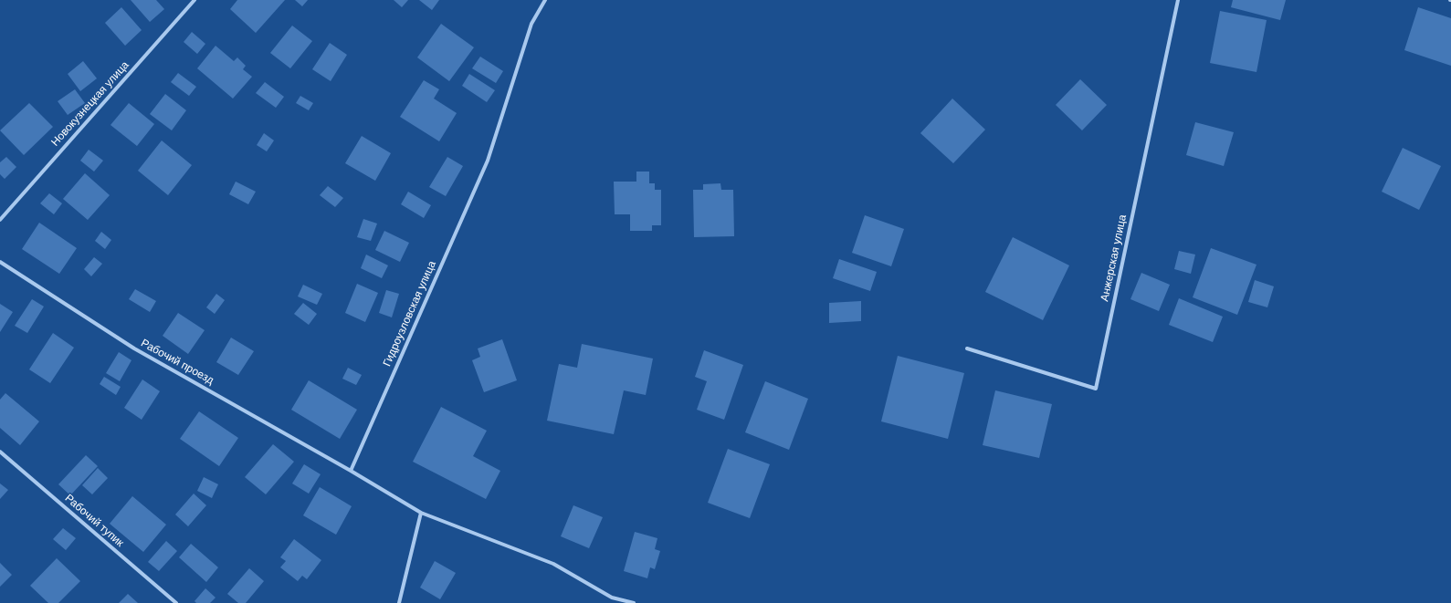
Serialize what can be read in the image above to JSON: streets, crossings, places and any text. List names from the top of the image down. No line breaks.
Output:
{"streets":{"street":["Новокузнецкая улица","Анжерская улица","Гидроузловская улица","Рабочий проезд","Рабочий тупик"]},"crossings":[["Гидроузловская улица","Рабочий проезд"]]}
